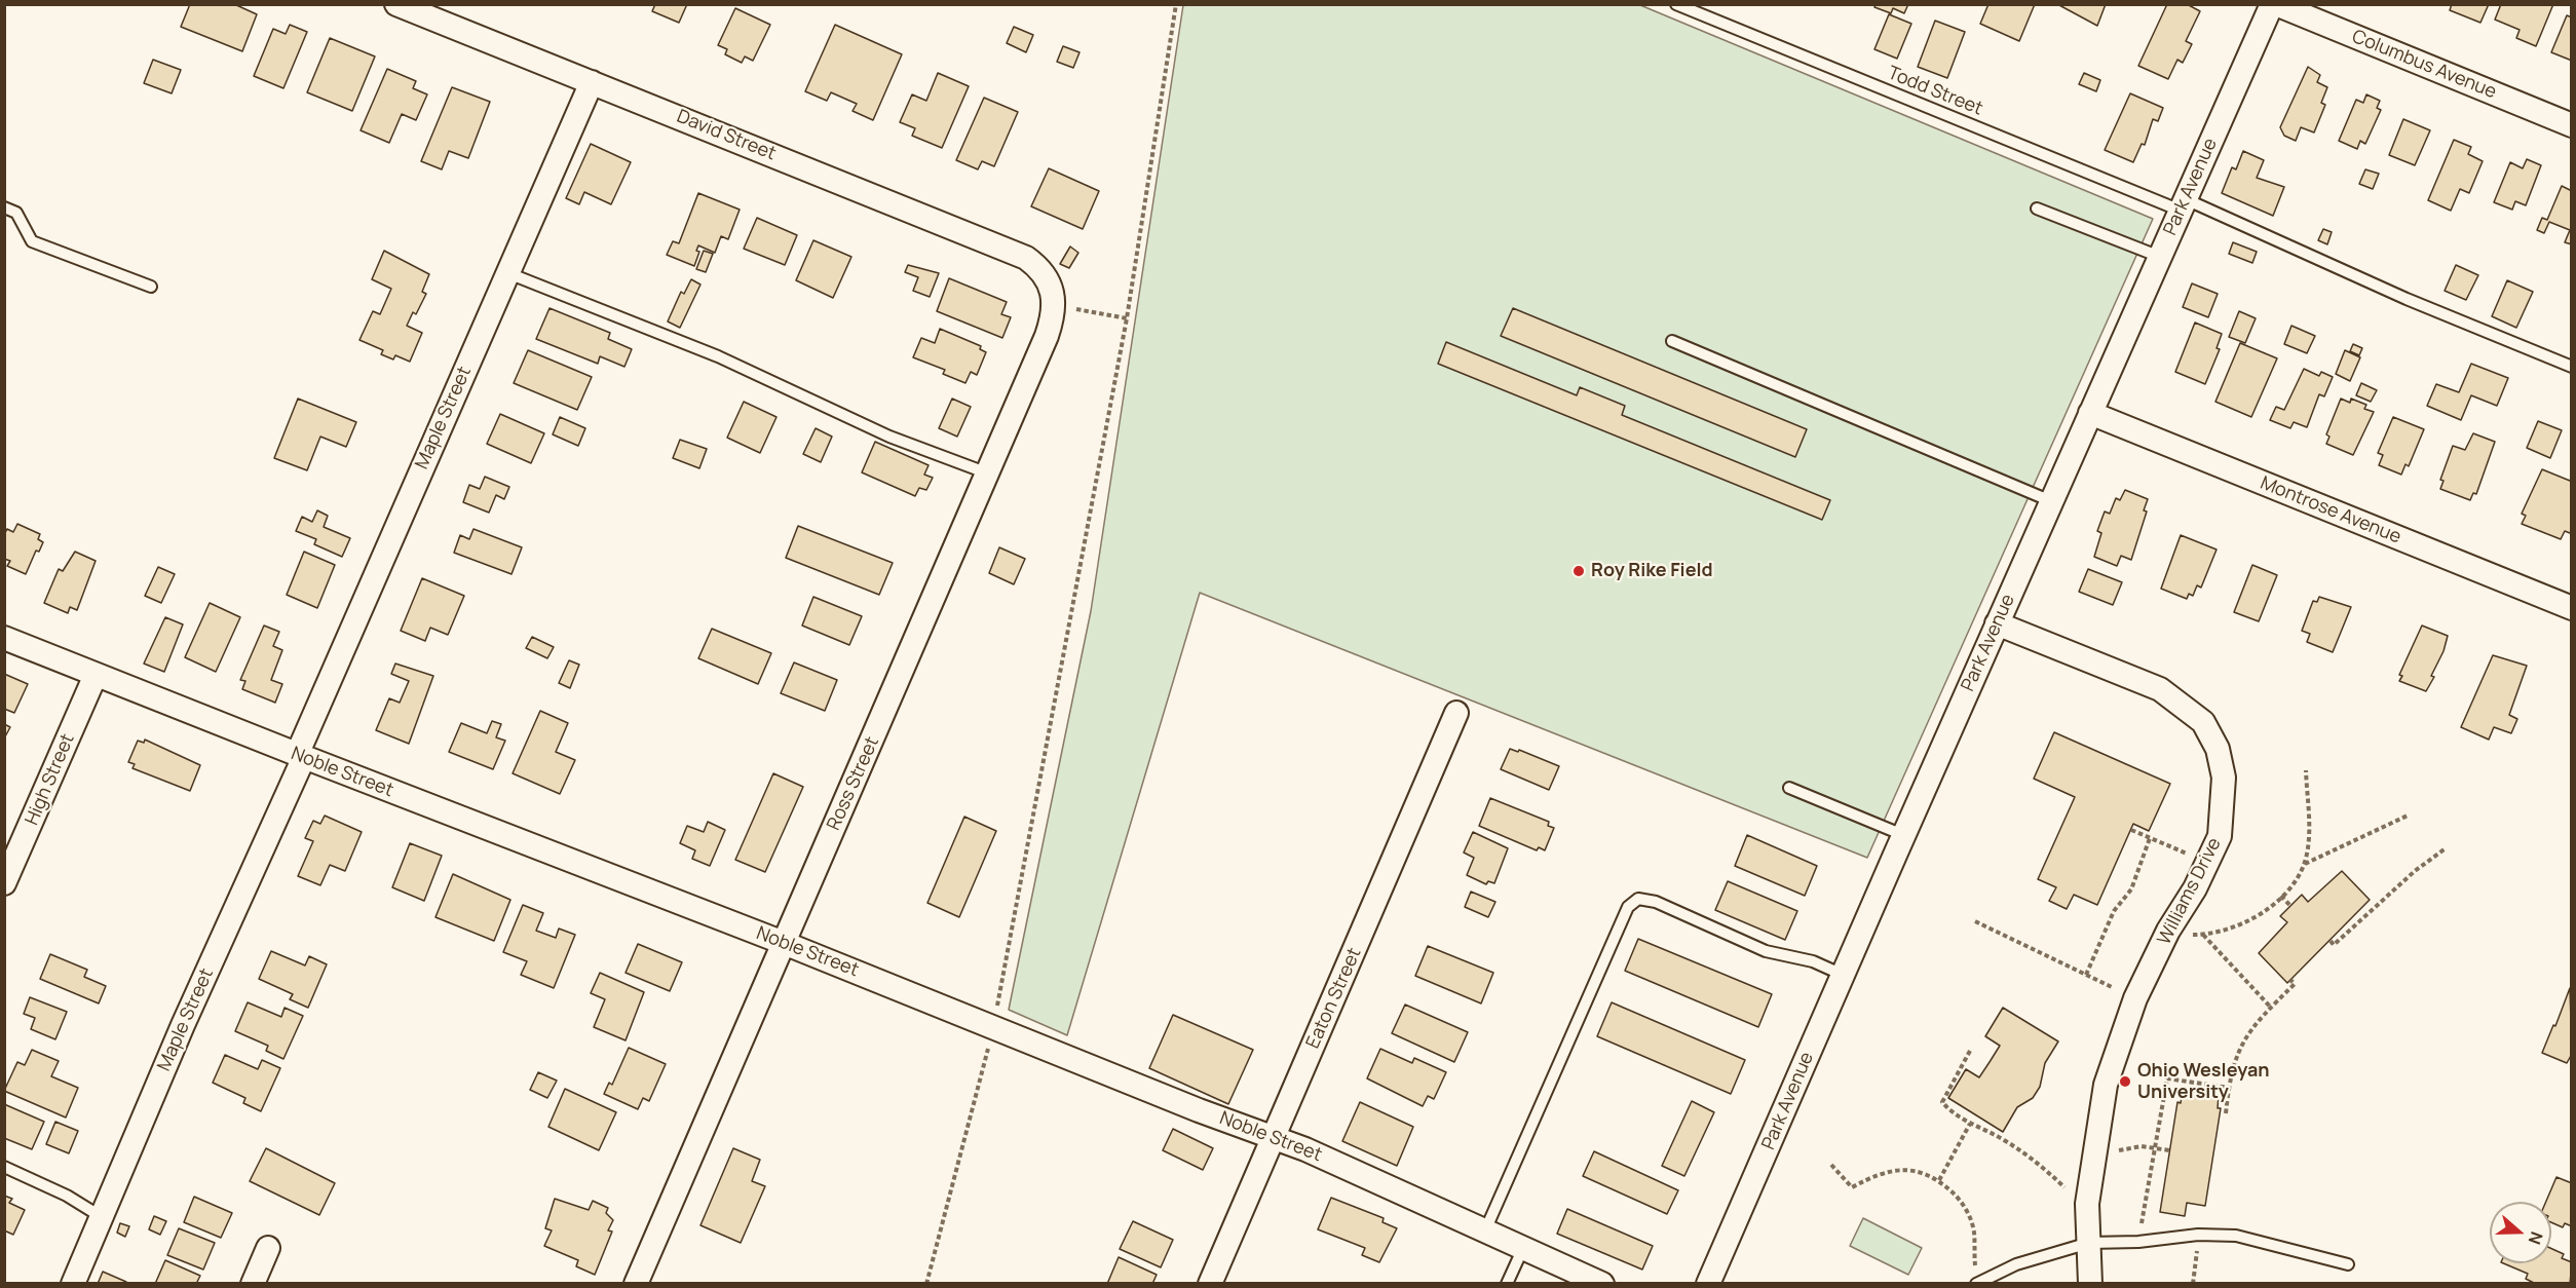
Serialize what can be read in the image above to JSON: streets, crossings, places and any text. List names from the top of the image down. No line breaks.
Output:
{"streets":{"street":["Columbus Avenue","David Street","Park Avenue","Maple Street","Montrose Avenue","Noble Street","High Street","Ross Street","Williams Drive","Eaton Street"],"lane":["Todd Street"]},"crossings":[["Columbus Avenue","Park Avenue"],["Todd Street","Park Avenue"],["David Street","Maple Street"],["David Street","Ross Street"],["Park Avenue","Montrose Avenue"],["Park Avenue","Williams Drive"],["Maple Street","Noble Street"],["Noble Street","High Street"],["Noble Street","Ross Street"],["Noble Street","Eaton Street"]],"places":["Roy Rike Field","Ohio Wesleyan University"],"north":"right"}
